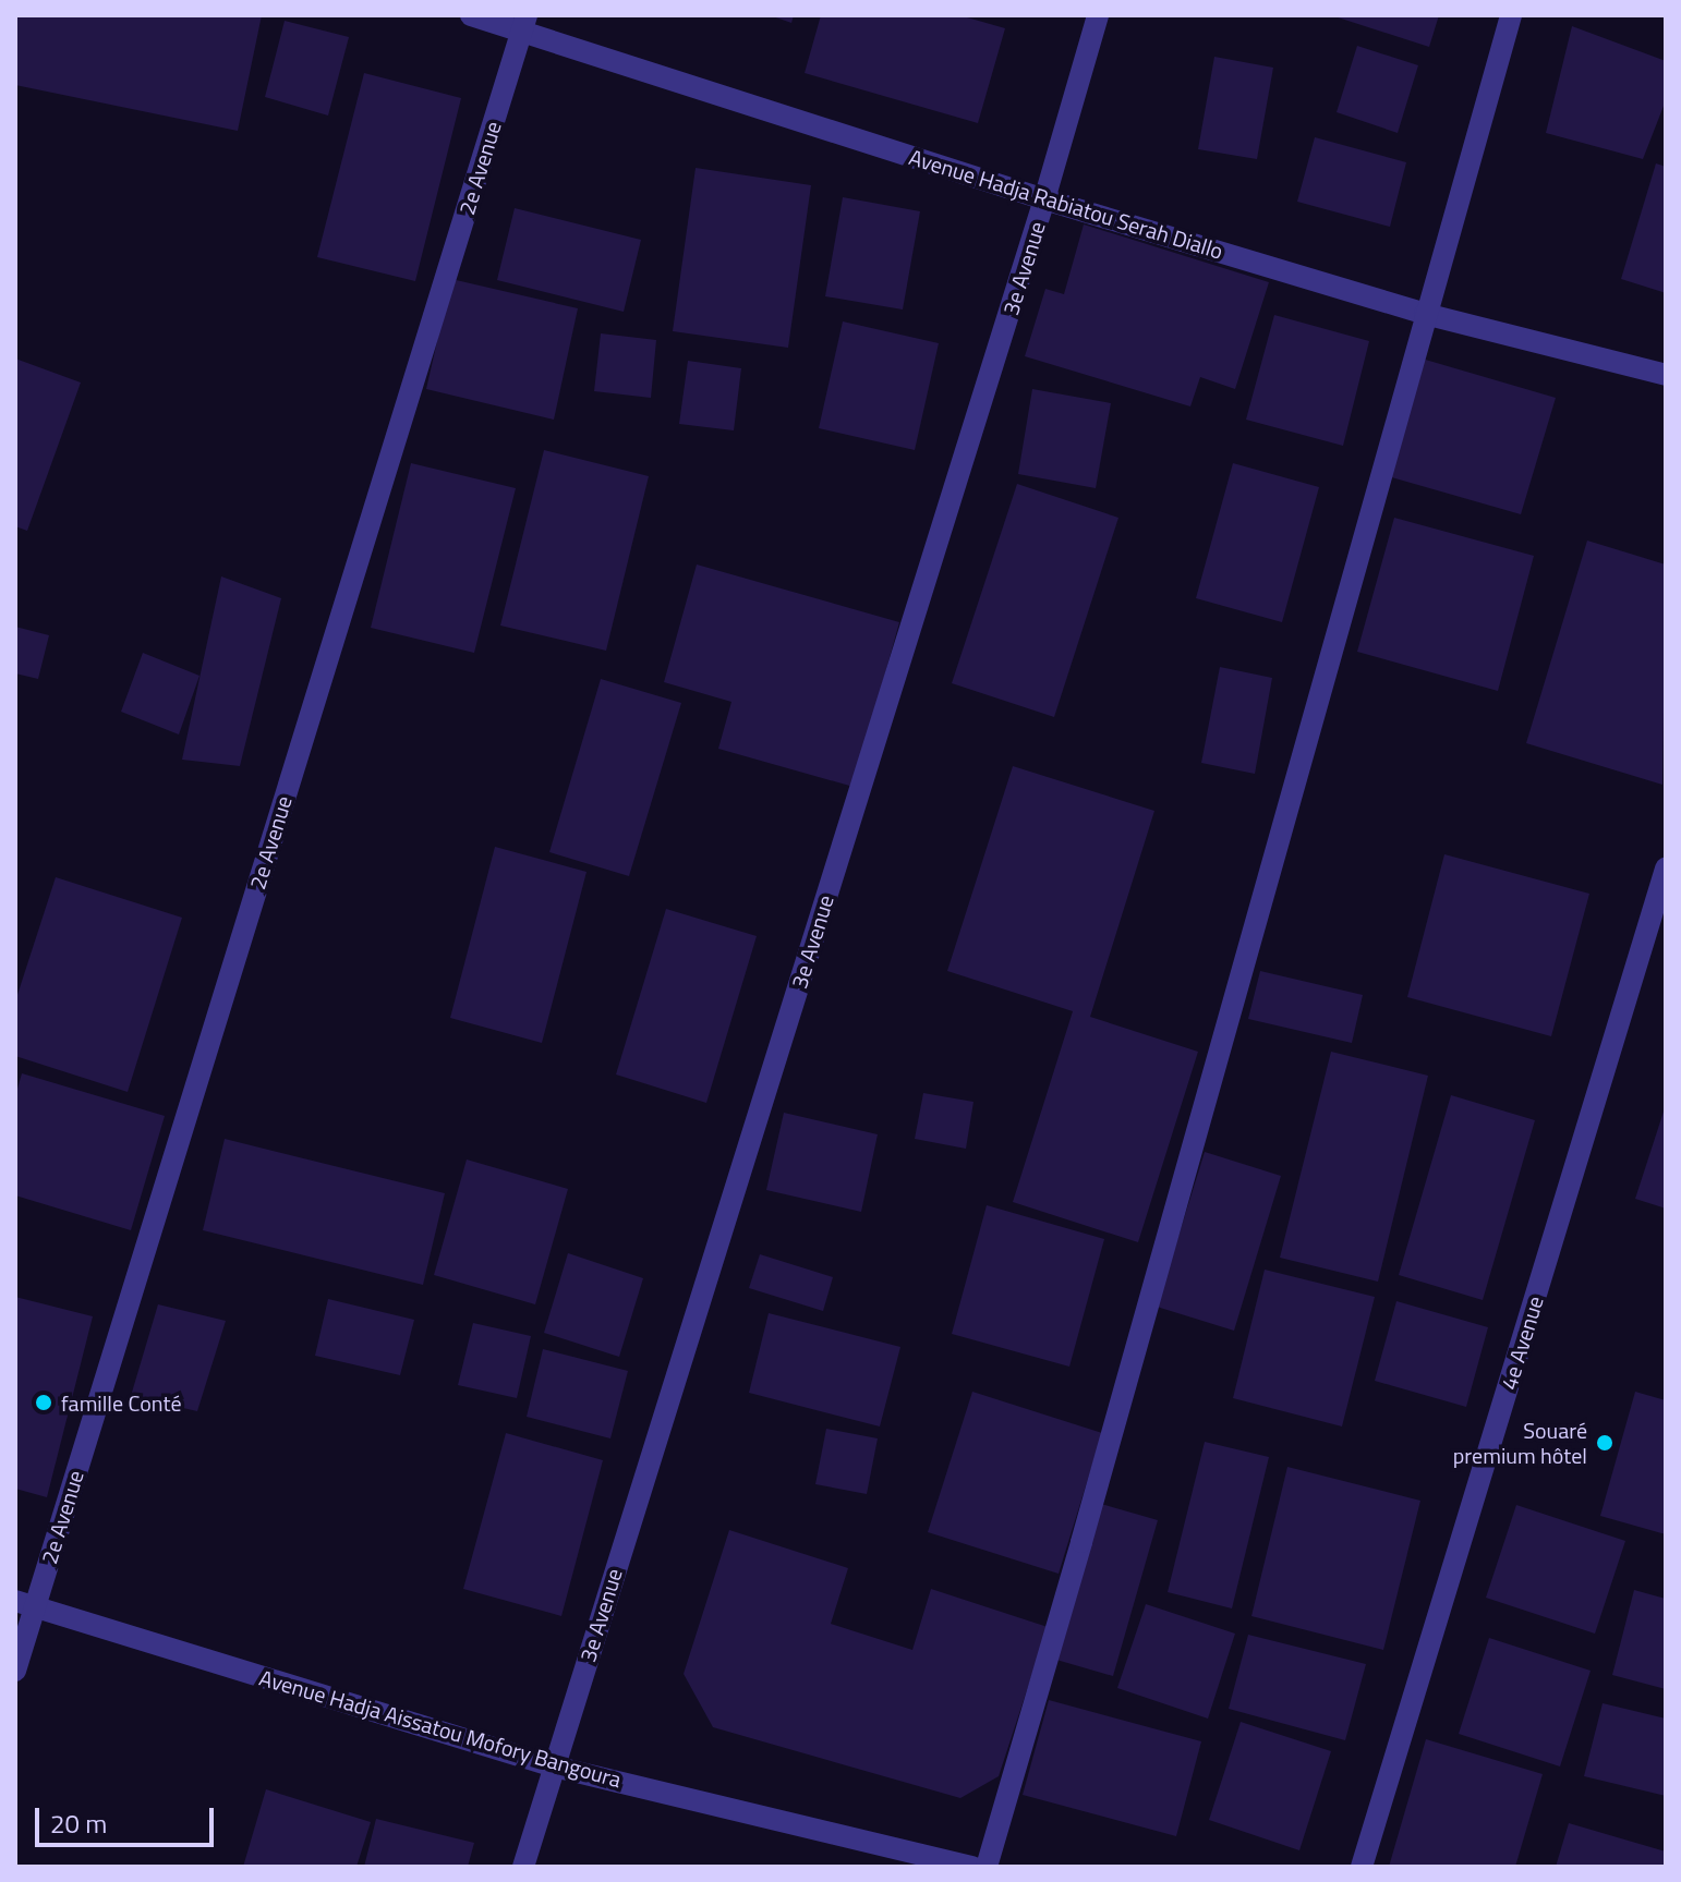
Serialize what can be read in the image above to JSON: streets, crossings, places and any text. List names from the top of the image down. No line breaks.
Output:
{"streets":{"street":["2e Avenue","Avenue Hadja Rabiatou Serah Diallo","3e Avenue","4e Avenue","Avenue Hadja Aissatou Mofory Bangoura"]},"crossings":[["2e Avenue","Avenue Hadja Rabiatou Serah Diallo"],["2e Avenue","Avenue Hadja Aissatou Mofory Bangoura"],["Avenue Hadja Rabiatou Serah Diallo","3e Avenue"],["3e Avenue","Avenue Hadja Aissatou Mofory Bangoura"]],"places":["famille Conté","Souaré premium hôtel"],"scale_bar":"20 m"}
